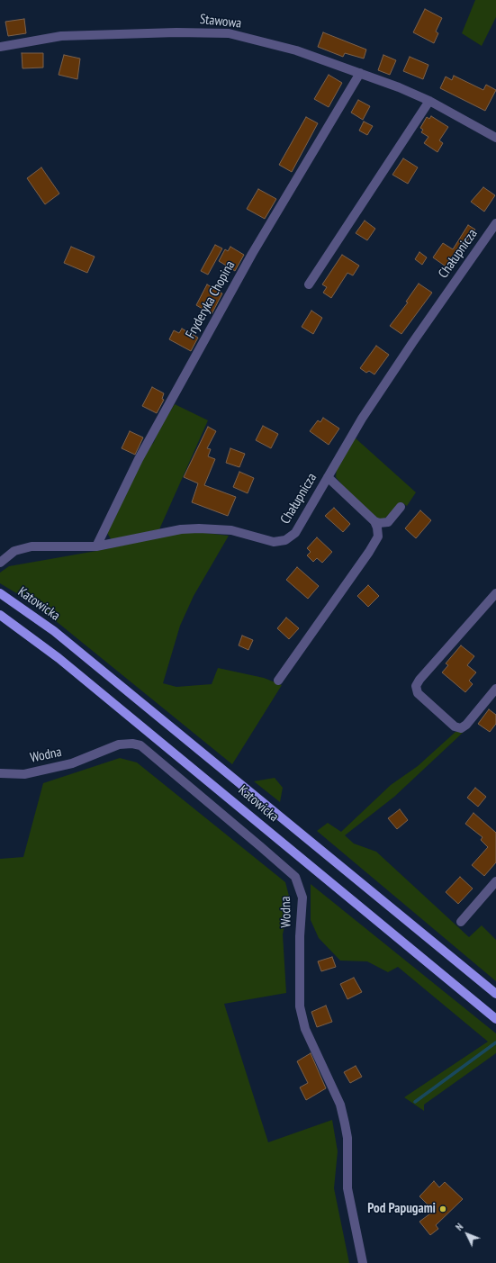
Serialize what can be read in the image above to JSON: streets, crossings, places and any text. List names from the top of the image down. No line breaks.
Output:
{"streets":{"main road":["Katowicka"],"street":["Stawowa","Chałupnicza","Fryderyka Chopina","Wodna"]},"crossings":[["Stawowa","Fryderyka Chopina"],["Chałupnicza","Fryderyka Chopina"]],"places":["Pod Papugami"],"north":"top left"}
